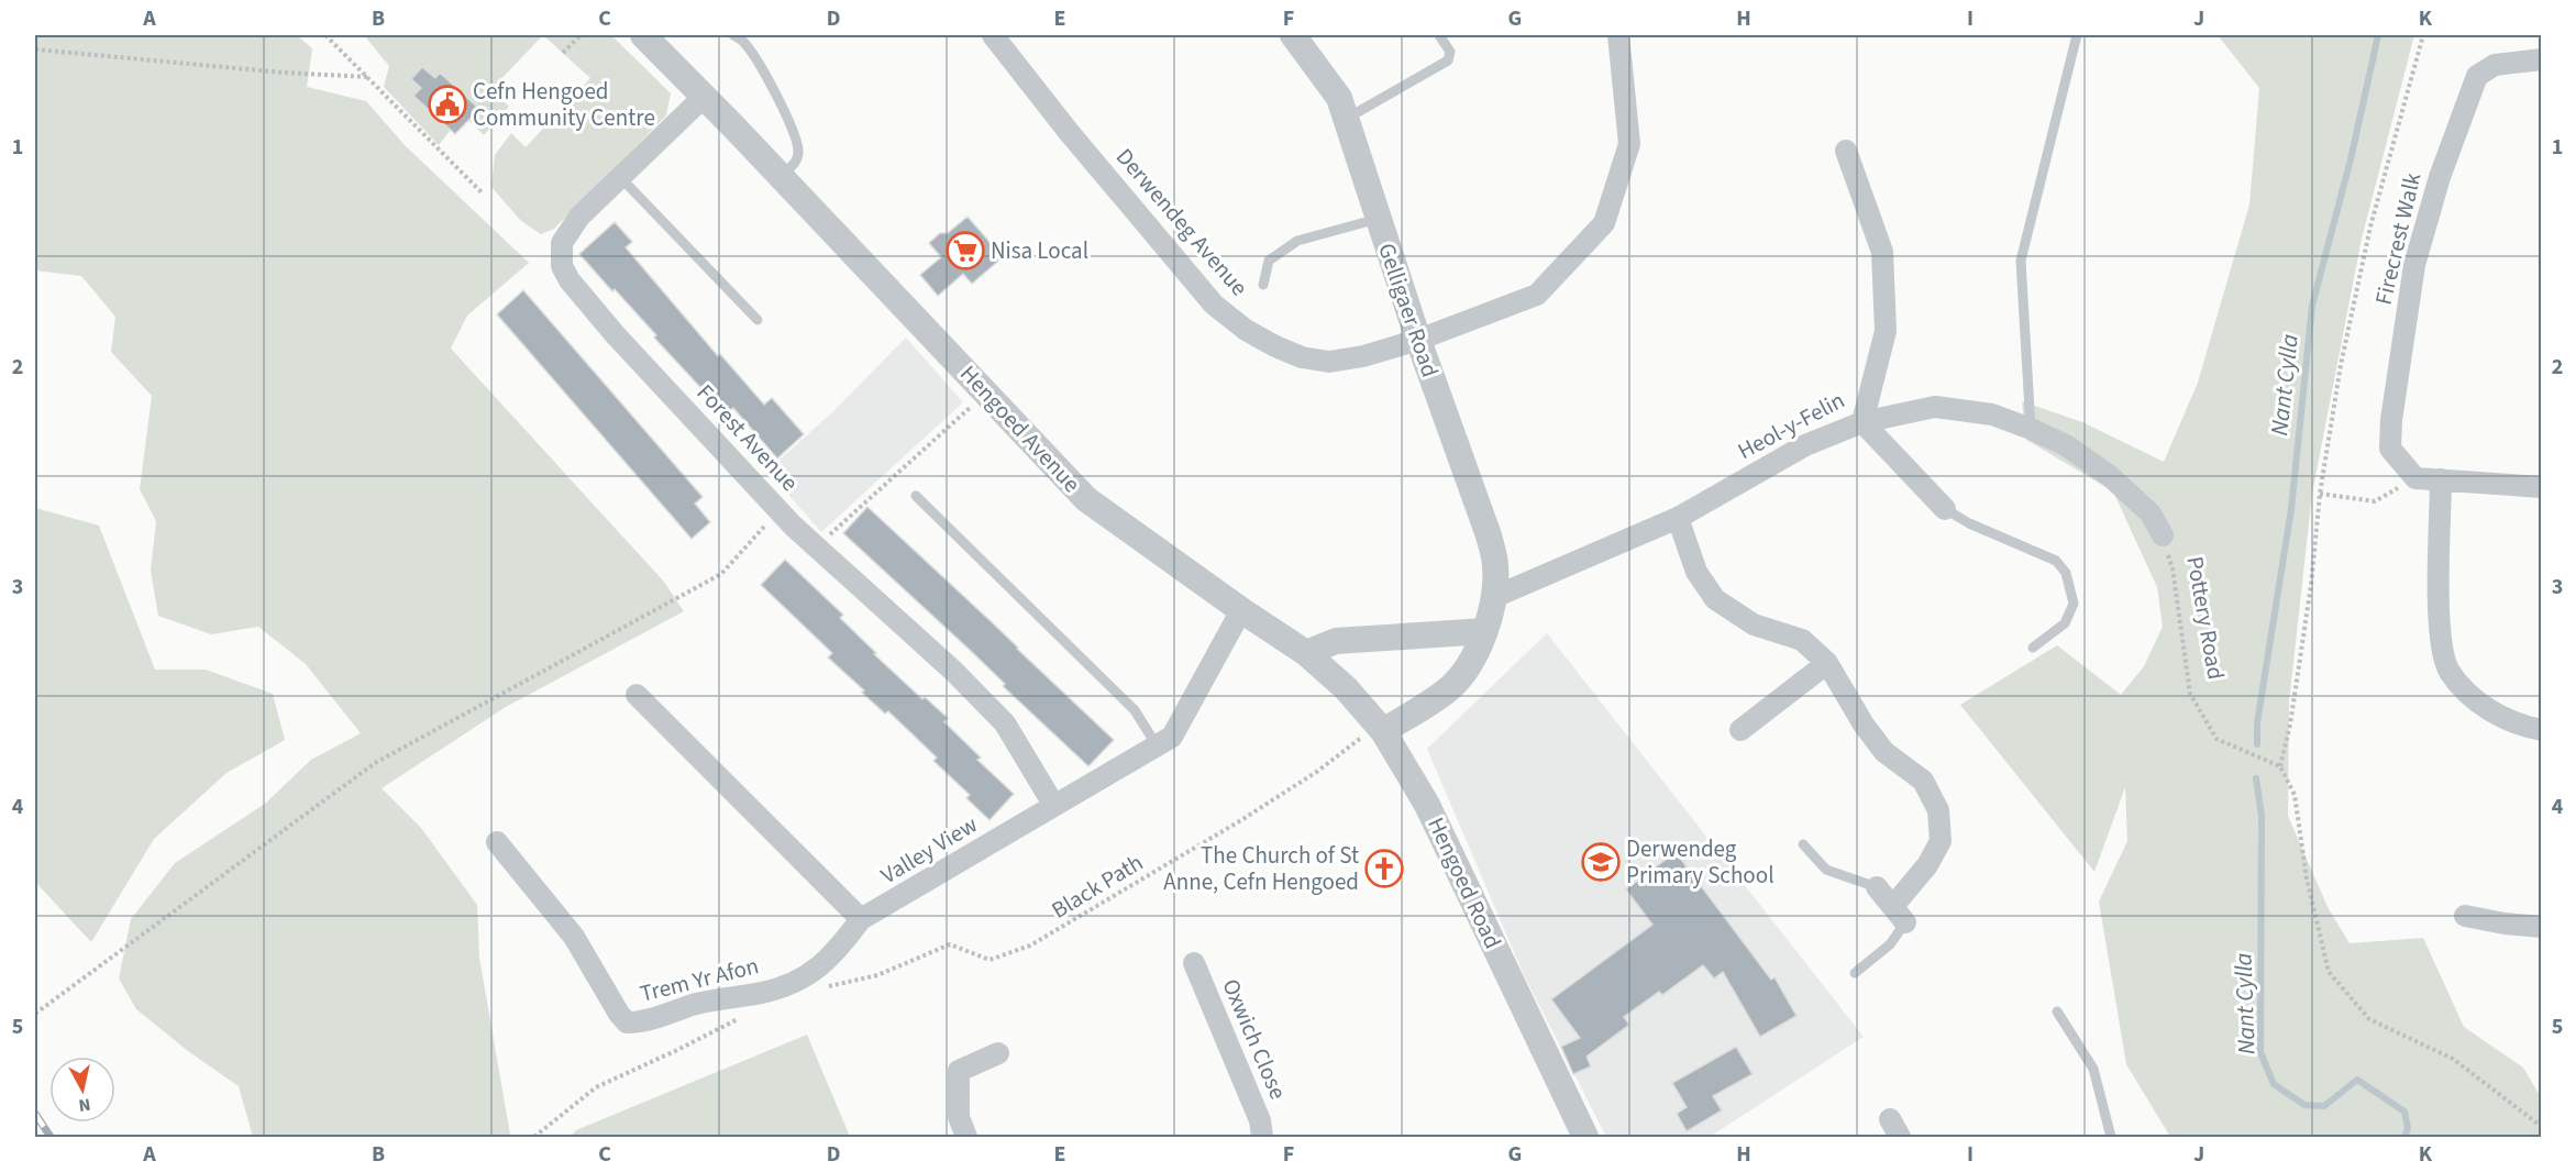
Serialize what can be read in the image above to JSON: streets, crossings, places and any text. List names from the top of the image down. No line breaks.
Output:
{"streets":{"street":["Derwendeg Avenue","Firecrest Walk","Gelligaer Road","Heol-y-Felin","Hengoed Avenue","Forest Avenue","Pottery Road","Valley View","Hengoed Road","Trem Yr Afon","Oxwich Close"],"path":["Black Path"]},"crossings":[["Derwendeg Avenue","Gelligaer Road"],["Gelligaer Road","Heol-y-Felin"],["Gelligaer Road","Hengoed Road"],["Gelligaer Road","Black Path"],["Heol-y-Felin","Pottery Road"],["Hengoed Avenue","Forest Avenue"],["Hengoed Avenue","Valley View"],["Hengoed Avenue","Hengoed Road"],["Forest Avenue","Valley View"],["Valley View","Trem Yr Afon"],["Hengoed Road","Black Path"]],"water":["Nant Cylla"],"places":{"public building":["Cefn Hengoed Community Centre"],"supermarket":["Nisa Local"],"school or university":["Derwendeg Primary School"],"church":["The Church of St Anne, Cefn Hengoed"]},"north":"bottom","grid":{"columns":["A","B","C","D","E","F","G","H","I","J","K"],"rows":["1","2","3","4","5"]}}
